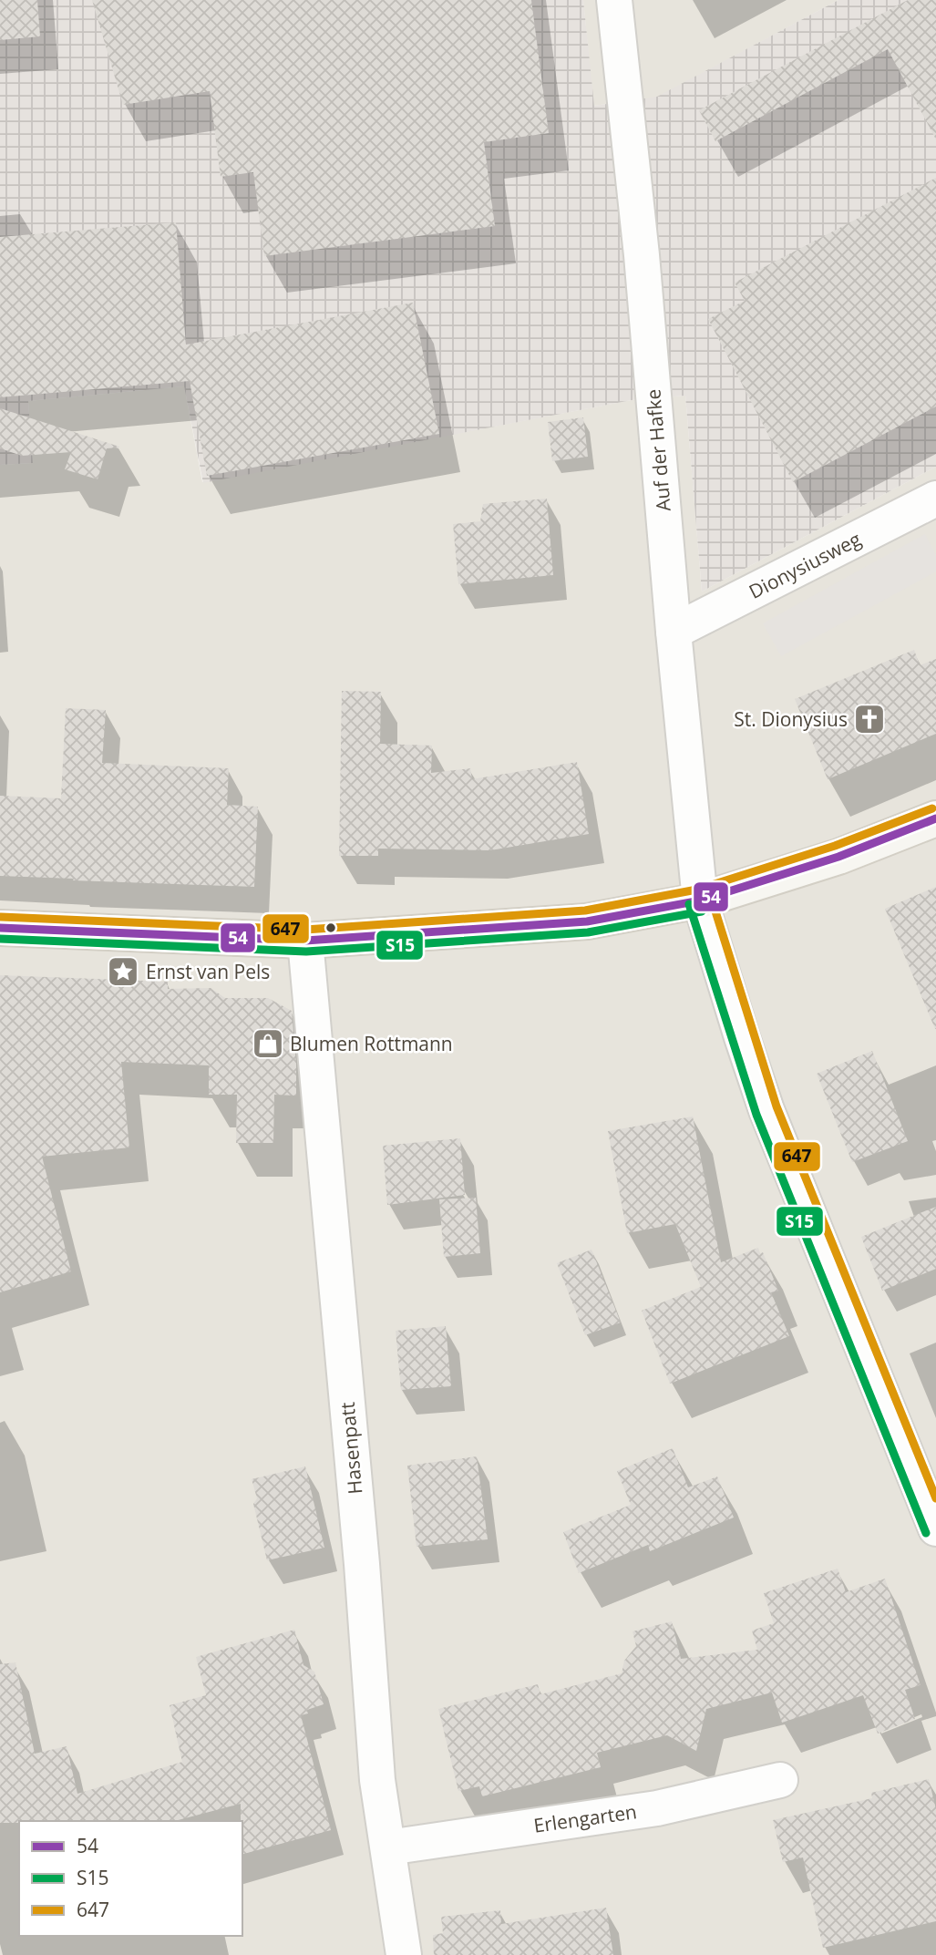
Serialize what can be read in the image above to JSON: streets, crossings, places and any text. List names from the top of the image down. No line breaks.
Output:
{"streets":{"street":["Auf der Hafke","Dionysiusweg","Hasenpatt","Erlengarten"]},"crossings":[["Auf der Hafke","Dionysiusweg"],["Hasenpatt","Erlengarten"]],"places":{"church":["St. Dionysius"],"place":["Ernst van Pels"],"shop":["Blumen Rottmann"]},"lines":["transit line 647","transit line 54","transit line S15"],"legend":["54","S15","647"]}
